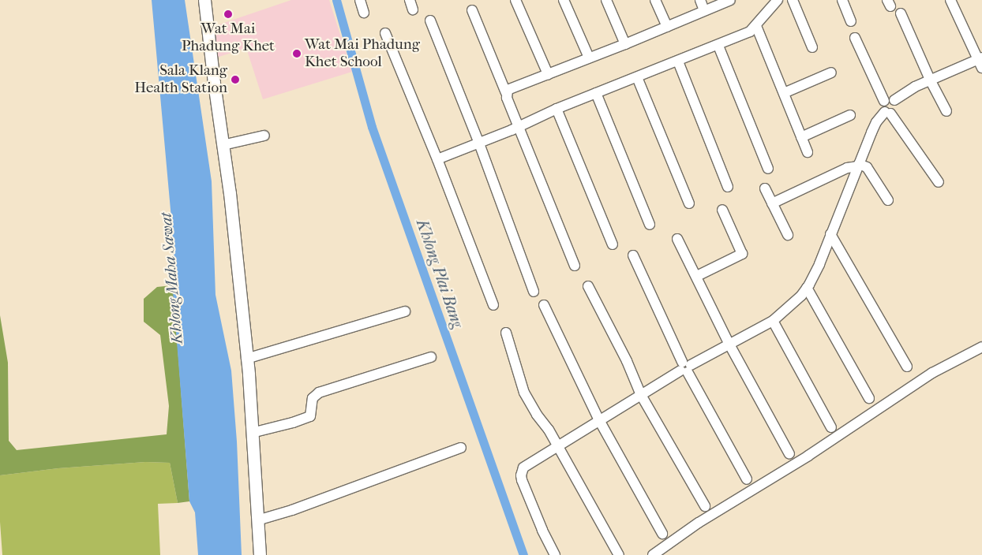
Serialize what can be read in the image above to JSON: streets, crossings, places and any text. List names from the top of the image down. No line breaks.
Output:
{"water":["Khlong Plai Bang","Khlong Maha Sawat"],"places":["Wat Mai Phadung Khet","Wat Mai Phadung Khet School","Sala Klang Health Station"]}
